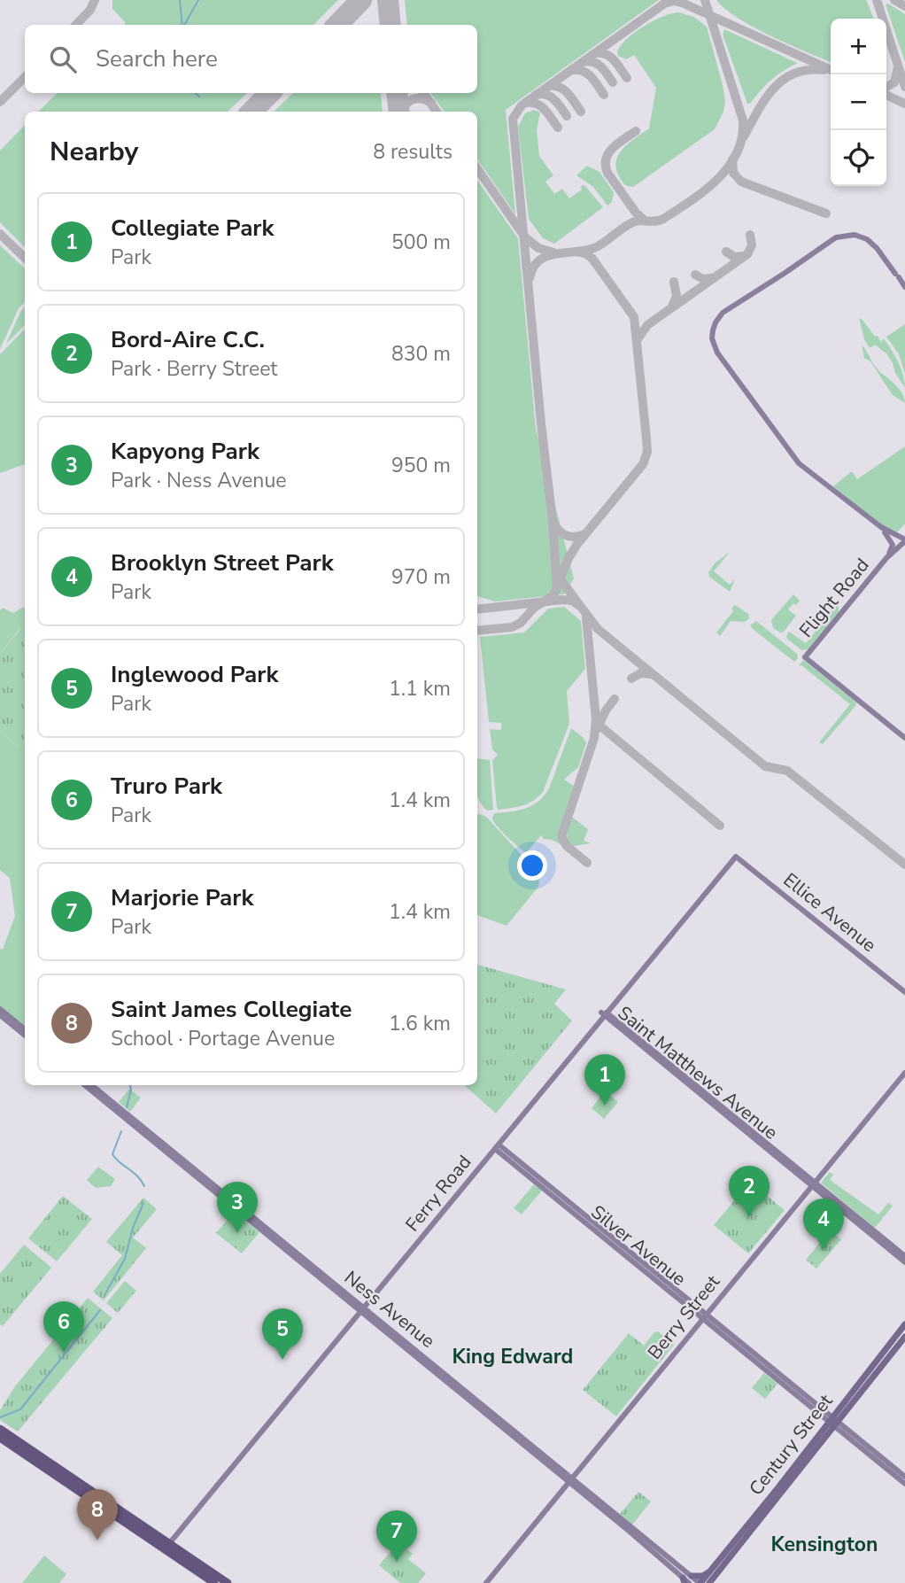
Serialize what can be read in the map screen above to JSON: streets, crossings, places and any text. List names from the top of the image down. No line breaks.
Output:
{"streets":{"main road":["Flight Road","Ellice Avenue","Saint Matthews Avenue","Ferry Road","Silver Avenue","Ness Avenue","Berry Street","Century Street"]},"crossings":[["Ellice Avenue","Ferry Road"],["Saint Matthews Avenue","Ferry Road"],["Saint Matthews Avenue","Berry Street"],["Ferry Road","Silver Avenue"],["Ferry Road","Ness Avenue"],["Silver Avenue","Berry Street"],["Silver Avenue","Century Street"],["Ness Avenue","Berry Street"],["Ness Avenue","Century Street"]],"districts":["King Edward","Kensington"],"page":{"map_buttons":["+","−"],"search":"Search here","heading":["Nearby","8 results"],"list":[{"mark":"1","name":"Collegiate Park","note":"Park","value":"500 m"},{"mark":"2","name":"Bord-Aire C.C.","note":"Park · Berry Street","value":"830 m"},{"mark":"3","name":"Kapyong Park","note":"Park · Ness Avenue","value":"950 m"},{"mark":"4","name":"Brooklyn Street Park","note":"Park","value":"970 m"},{"mark":"5","name":"Inglewood Park","note":"Park","value":"1.1 km"},{"mark":"6","name":"Truro Park","note":"Park","value":"1.4 km"},{"mark":"7","name":"Marjorie Park","note":"Park","value":"1.4 km"},{"mark":"8","name":"Saint James Collegiate","note":"School · Portage Avenue","value":"1.6 km"}],"pins":["1","2","3","4","6","5","8","7"]}}
